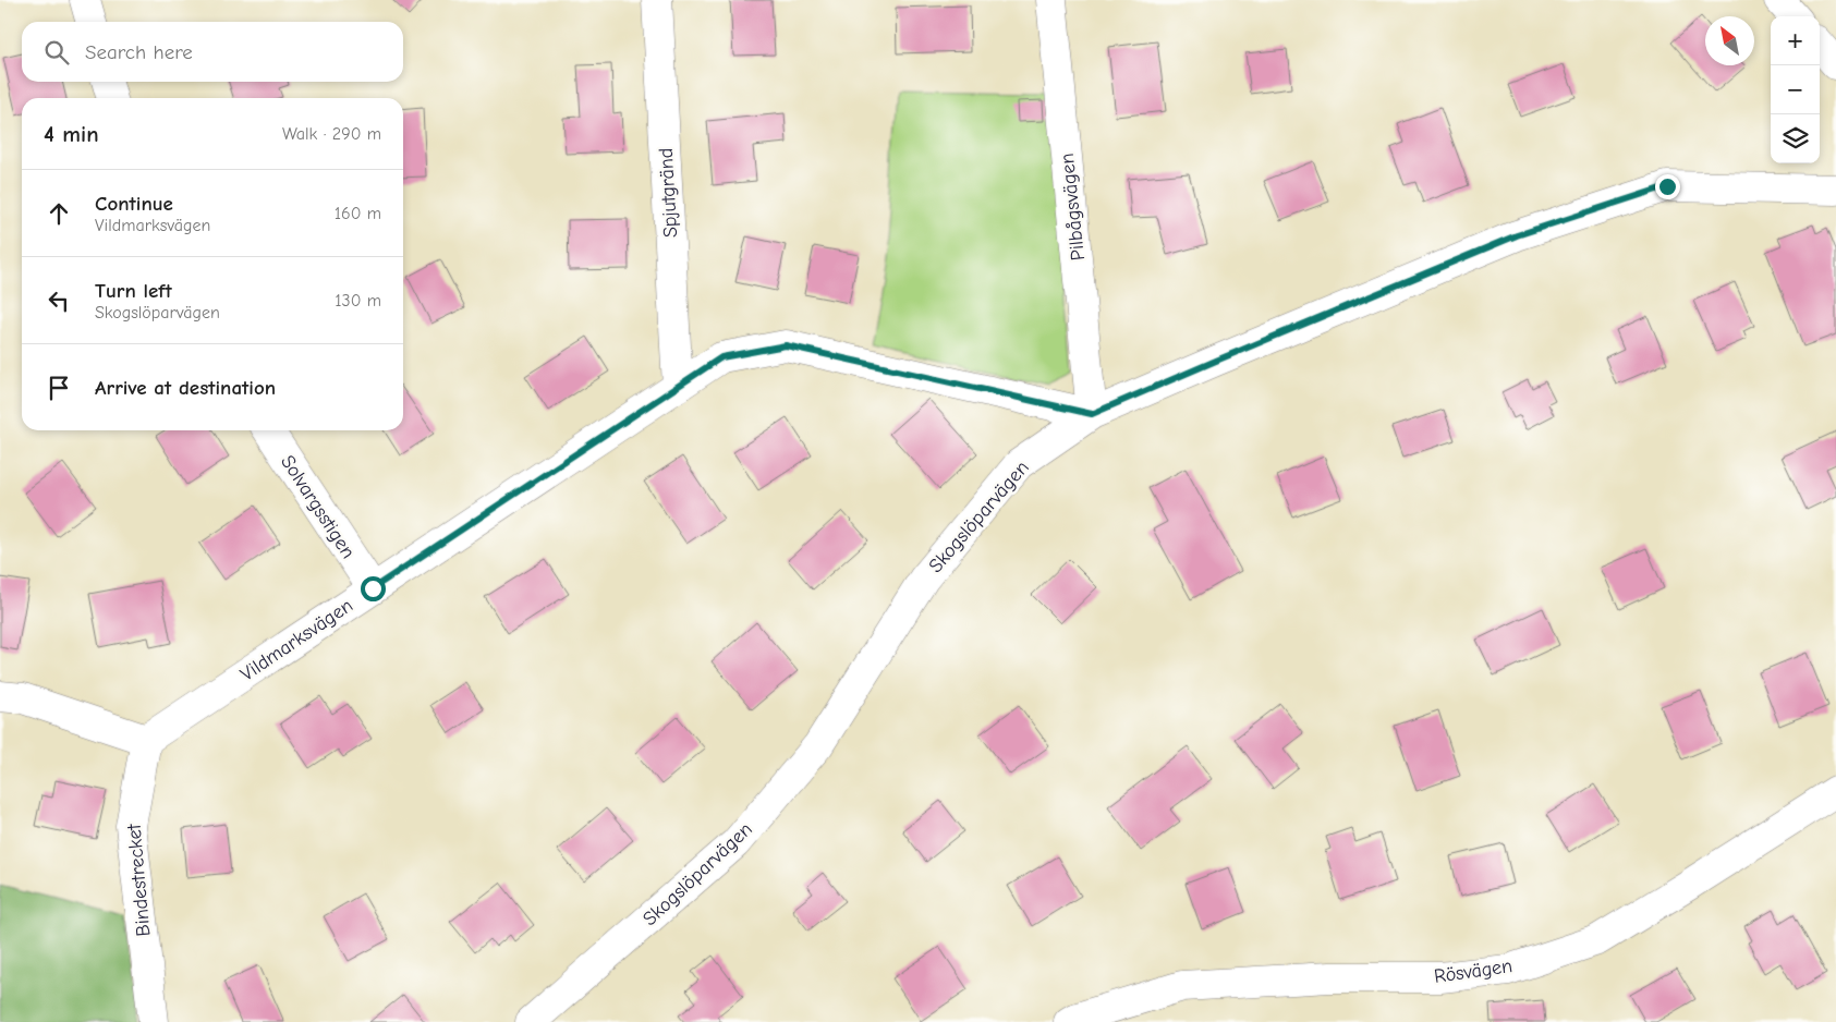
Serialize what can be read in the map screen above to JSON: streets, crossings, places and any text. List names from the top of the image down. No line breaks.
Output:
{"streets":{"street":["Spjutgränd","Pilbågsvägen","Solvargsstigen","Skogslöparvägen","Vildmarksvägen","Bindestrecket","Rösvägen"]},"crossings":[["Spjutgränd","Vildmarksvägen"],["Pilbågsvägen","Skogslöparvägen"],["Pilbågsvägen","Vildmarksvägen"],["Solvargsstigen","Vildmarksvägen"],["Skogslöparvägen","Vildmarksvägen"],["Vildmarksvägen","Bindestrecket"]],"north":"top left","page":{"map_buttons":["+","−"],"search":"Search here","heading":["4 min","Walk · 290 m"],"list":[["Continue","Vildmarksvägen","160 m"],["Turn left","Skogslöparvägen","130 m"],"Arrive at destination"]}}
